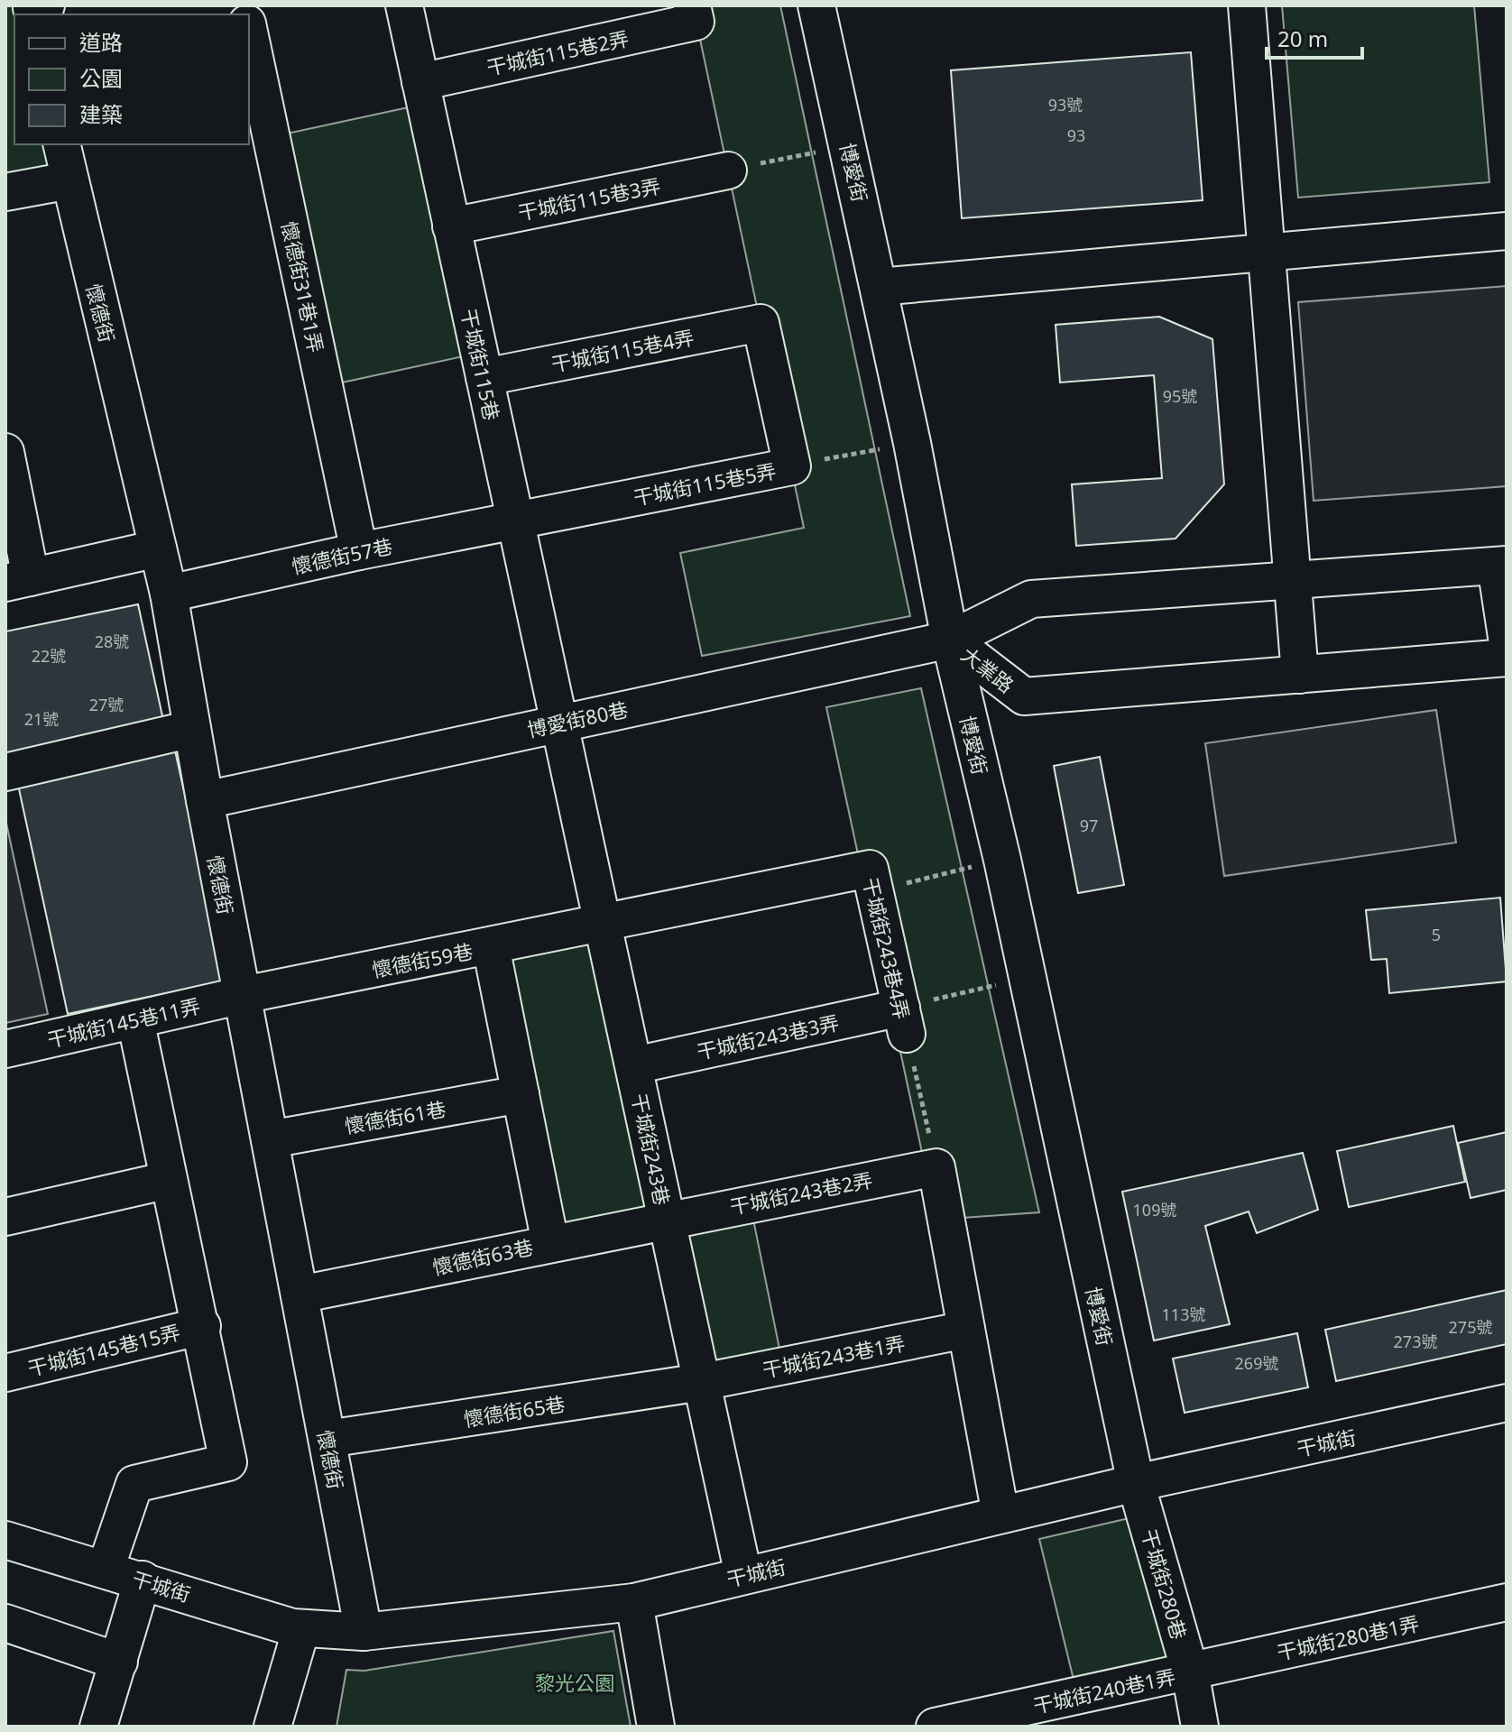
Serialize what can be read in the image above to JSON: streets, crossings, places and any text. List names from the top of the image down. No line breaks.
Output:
{"streets":{"street":["干城街115巷2弄","博愛街","干城街115巷3弄","懷德街31巷1弄","懷德街","干城街115巷4弄","干城街115巷","干城街115巷5弄","懷德街57巷","大業路","博愛街80巷","干城街243巷4弄","懷德街59巷","干城街145巷11弄","干城街243巷3弄","懷德街61巷","干城街243巷","干城街243巷2弄","懷德街63巷","干城街145巷15弄","干城街243巷1弄","懷德街65巷","干城街","干城街280巷","干城街280巷1弄","干城街240巷1弄"]},"crossings":[["干城街115巷2弄","干城街115巷"],["博愛街","大業路"],["博愛街","博愛街80巷"],["博愛街","干城街"],["博愛街","干城街280巷"],["干城街115巷3弄","干城街115巷"],["懷德街31巷1弄","懷德街57巷"],["懷德街","懷德街57巷"],["懷德街","博愛街80巷"],["懷德街","懷德街59巷"],["懷德街","干城街145巷11弄"],["懷德街","懷德街61巷"],["懷德街","懷德街63巷"],["懷德街","懷德街65巷"],["懷德街","干城街"],["干城街115巷4弄","干城街115巷"],["干城街115巷4弄","干城街115巷5弄"],["干城街115巷","干城街115巷5弄"],["干城街115巷","懷德街57巷"],["干城街115巷","博愛街80巷"],["干城街115巷","干城街243巷"],["干城街115巷5弄","懷德街57巷"],["大業路","博愛街80巷"],["博愛街80巷","干城街243巷"],["干城街243巷4弄","懷德街59巷"],["干城街243巷4弄","干城街243巷3弄"],["干城街243巷4弄","干城街243巷"],["干城街243巷4弄","干城街243巷2弄"],["懷德街59巷","干城街145巷11弄"],["懷德街59巷","干城街243巷"],["干城街243巷3弄","干城街243巷"],["干城街243巷","干城街243巷2弄"],["干城街243巷","懷德街63巷"],["干城街243巷","干城街243巷1弄"],["干城街243巷","懷德街65巷"],["干城街243巷","干城街"],["干城街243巷2弄","懷德街63巷"],["干城街243巷1弄","懷德街65巷"],["干城街","干城街280巷"],["干城街280巷","干城街280巷1弄"],["干城街280巷","干城街240巷1弄"],["干城街280巷1弄","干城街240巷1弄"]],"parks":["黎光公園"],"house_numbers":["93號","93","95號","28號","22號","27號","21號","97","5","109號","113號","275號","273號","269號"],"legend":["道路","公園","建築"],"scale_bar":"20 m"}
